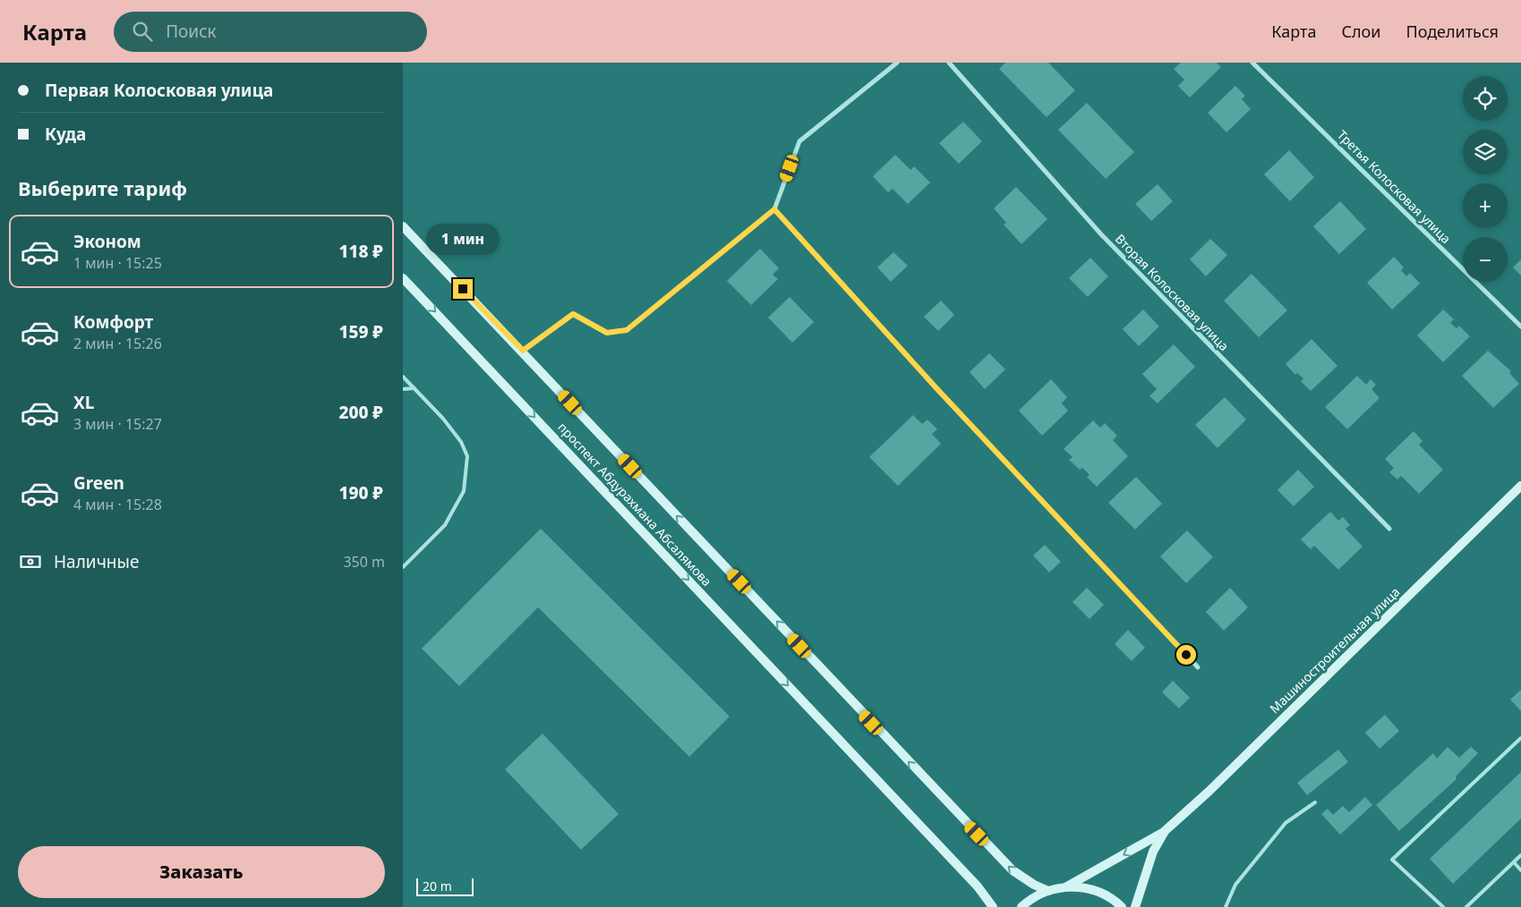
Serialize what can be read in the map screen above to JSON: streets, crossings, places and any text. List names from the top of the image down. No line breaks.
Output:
{"streets":{"street":["Третья Колосковая улица","Вторая Колосковая улица","проспект Абдурахмана Абсалямова","Машиностроительная улица"]},"scale_bar":"20 m","page":{"header":"Карта","search":"Поиск","nav":["Карта","Слои","Поделиться"],"banner":["Первая Колосковая улица","Куда"],"map_buttons":["+","−"],"heading":"Выберите тариф","list":[{"name":"Эконом","note":"1 мин · 15:25","value":"118 ₽"},{"name":"Комфорт","note":"2 мин · 15:26","value":"159 ₽"},{"name":"XL","note":"3 мин · 15:27","value":"200 ₽"},{"name":"Green","note":"4 мин · 15:28","value":"190 ₽"}],"bubble":"1 мин","pay":["Наличные","350 m"],"buttons":"Заказать","scale":"20 m"}}
